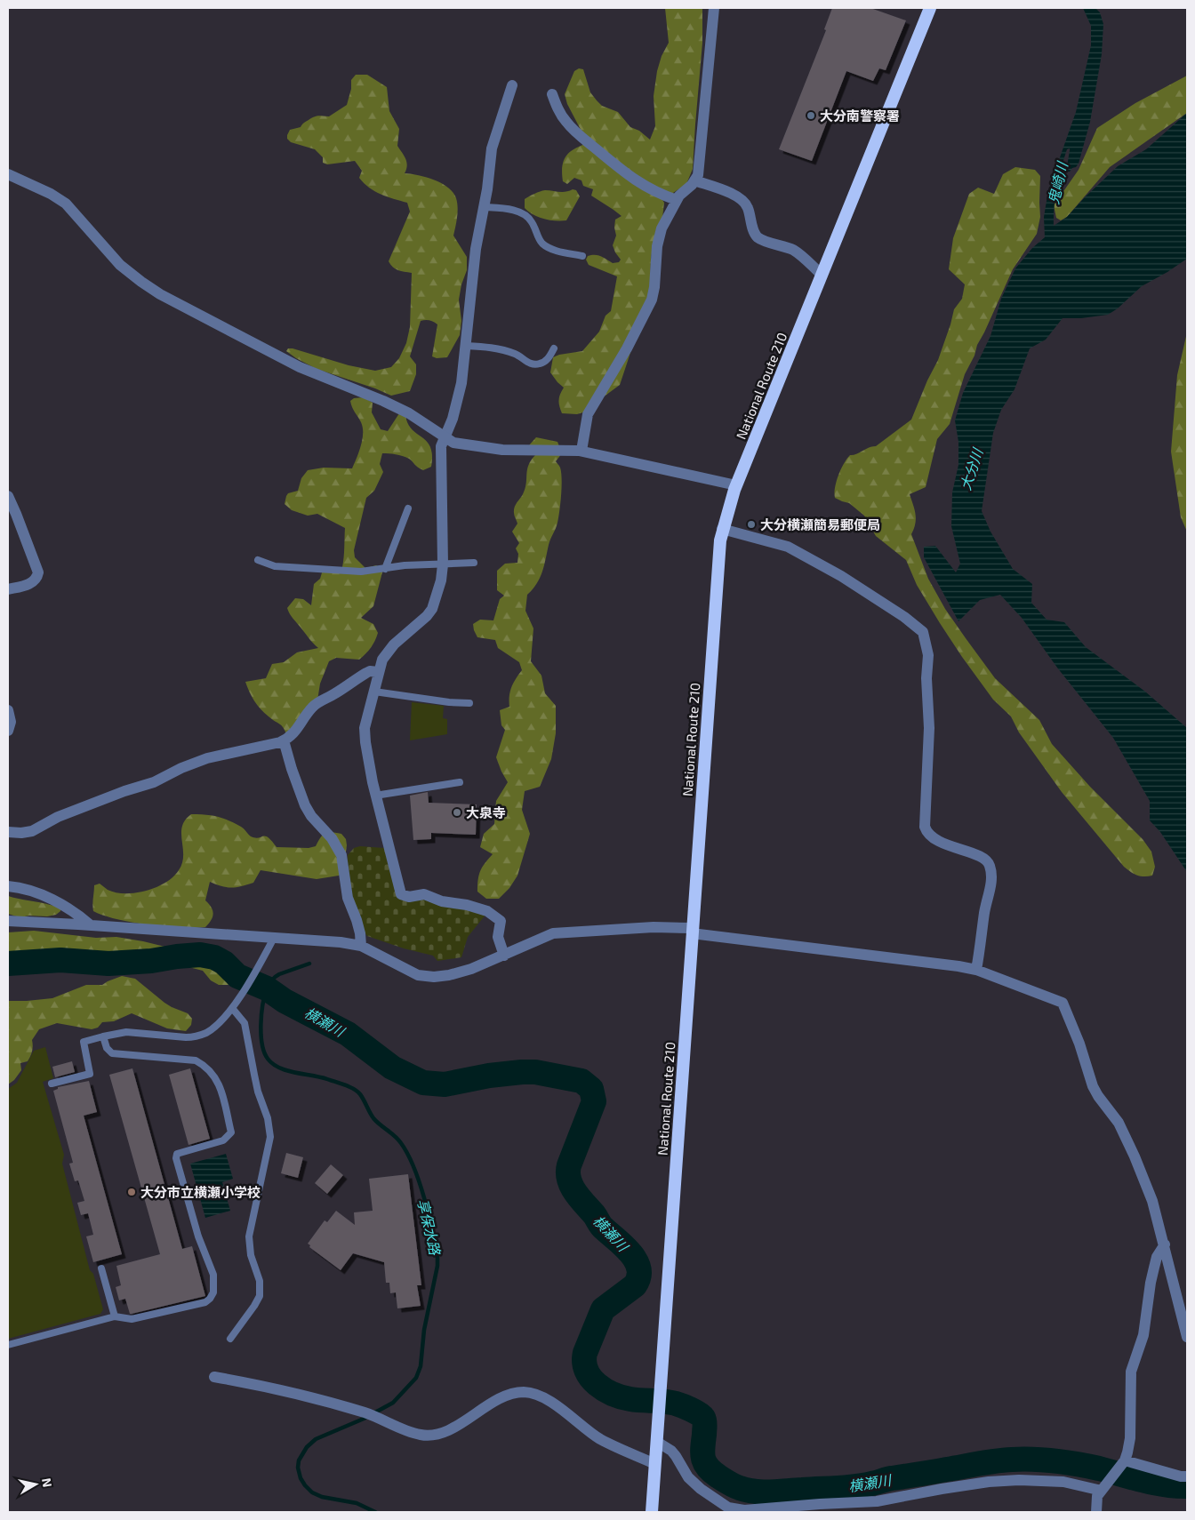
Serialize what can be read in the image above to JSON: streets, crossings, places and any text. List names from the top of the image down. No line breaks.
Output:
{"streets":{"highway":["National Route 210"]},"water":["鬼崎川","大分川","横瀬川","享保水路"],"places":["大分南警察署","大分横瀬簡易郵便局","大泉寺","大分市立横瀬小学校"],"north":"right"}
